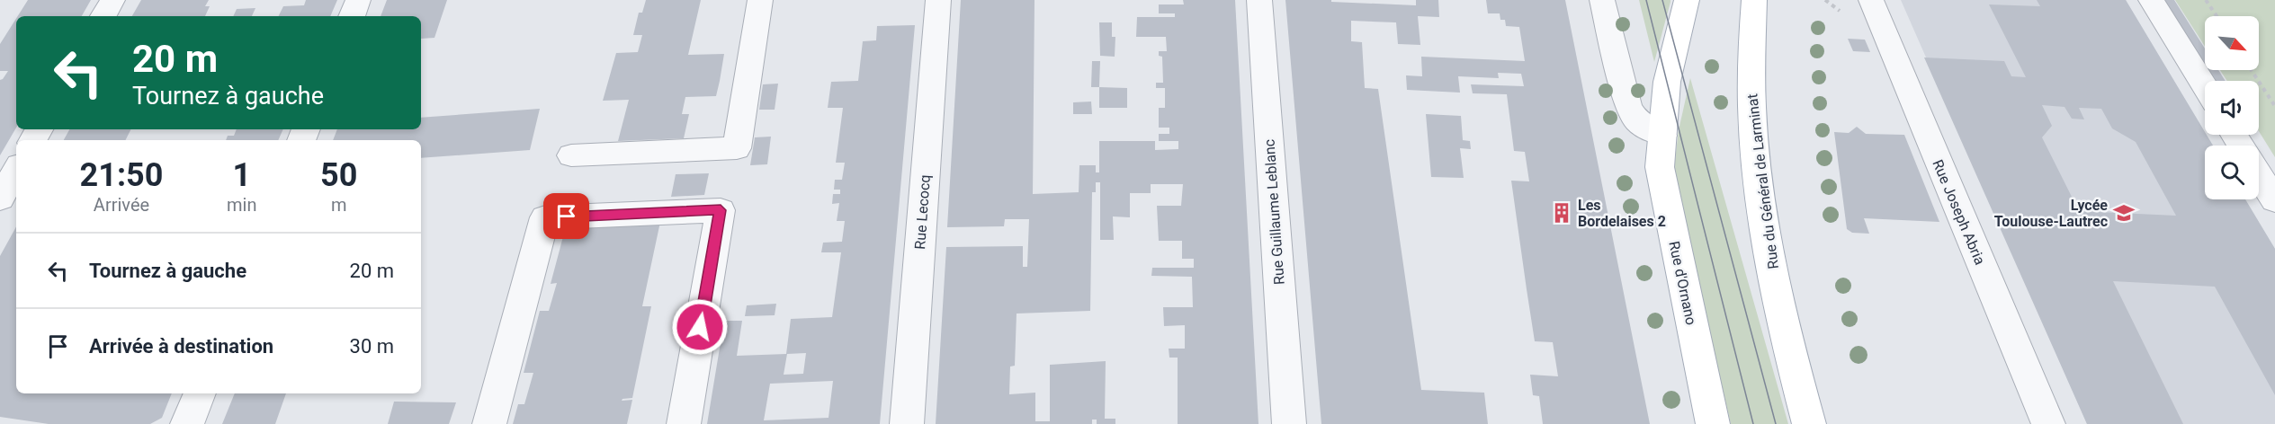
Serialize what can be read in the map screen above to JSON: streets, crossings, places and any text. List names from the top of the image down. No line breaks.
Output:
{"streets":{"main road":["Rue du Général de Larminat","Rue d'Ornano"],"street":["Rue Lecocq","Rue Guillaume Leblanc","Rue Joseph Abria"]},"places":{"building":["Les Bordelaises 2"],"school or university":["Lycée Toulouse-Lautrec"]},"north":"bottom right","page":{"turn":["20 m","Tournez à gauche"],"eta":["21:50","Arrivée","1","min","50","m"],"list":[{"name":"Tournez à gauche","value":"20 m"},{"name":"Arrivée à destination","value":"30 m"}]}}
